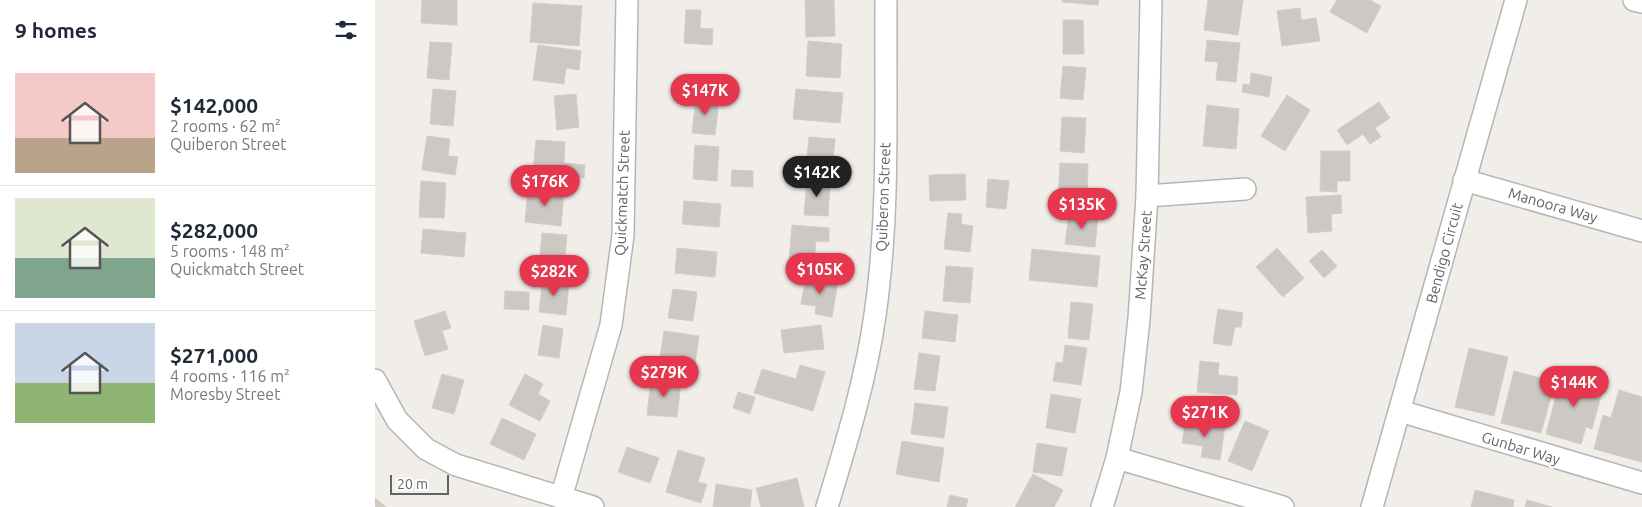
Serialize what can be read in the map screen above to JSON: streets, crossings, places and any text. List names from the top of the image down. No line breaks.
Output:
{"streets":{"street":["Quickmatch Street","Quiberon Street","Manoora Way","Bendigo Circuit","McKay Street","Gunbar Way"]},"crossings":[["Manoora Way","Bendigo Circuit"],["Bendigo Circuit","Gunbar Way"]],"scale_bar":"20 m","page":{"heading":"9 homes","list":[{"name":"$142,000","note":"2 rooms · 62 m² · Quiberon Street"},{"name":"$282,000","note":"5 rooms · 148 m² · Quickmatch Street"},{"name":"$271,000","note":"4 rooms · 116 m² · Moresby Street"}],"price":["$147K","$142K","$176K","$135K","$105K","$282K","$279K","$144K","$271K"],"scale":"20 m"}}
